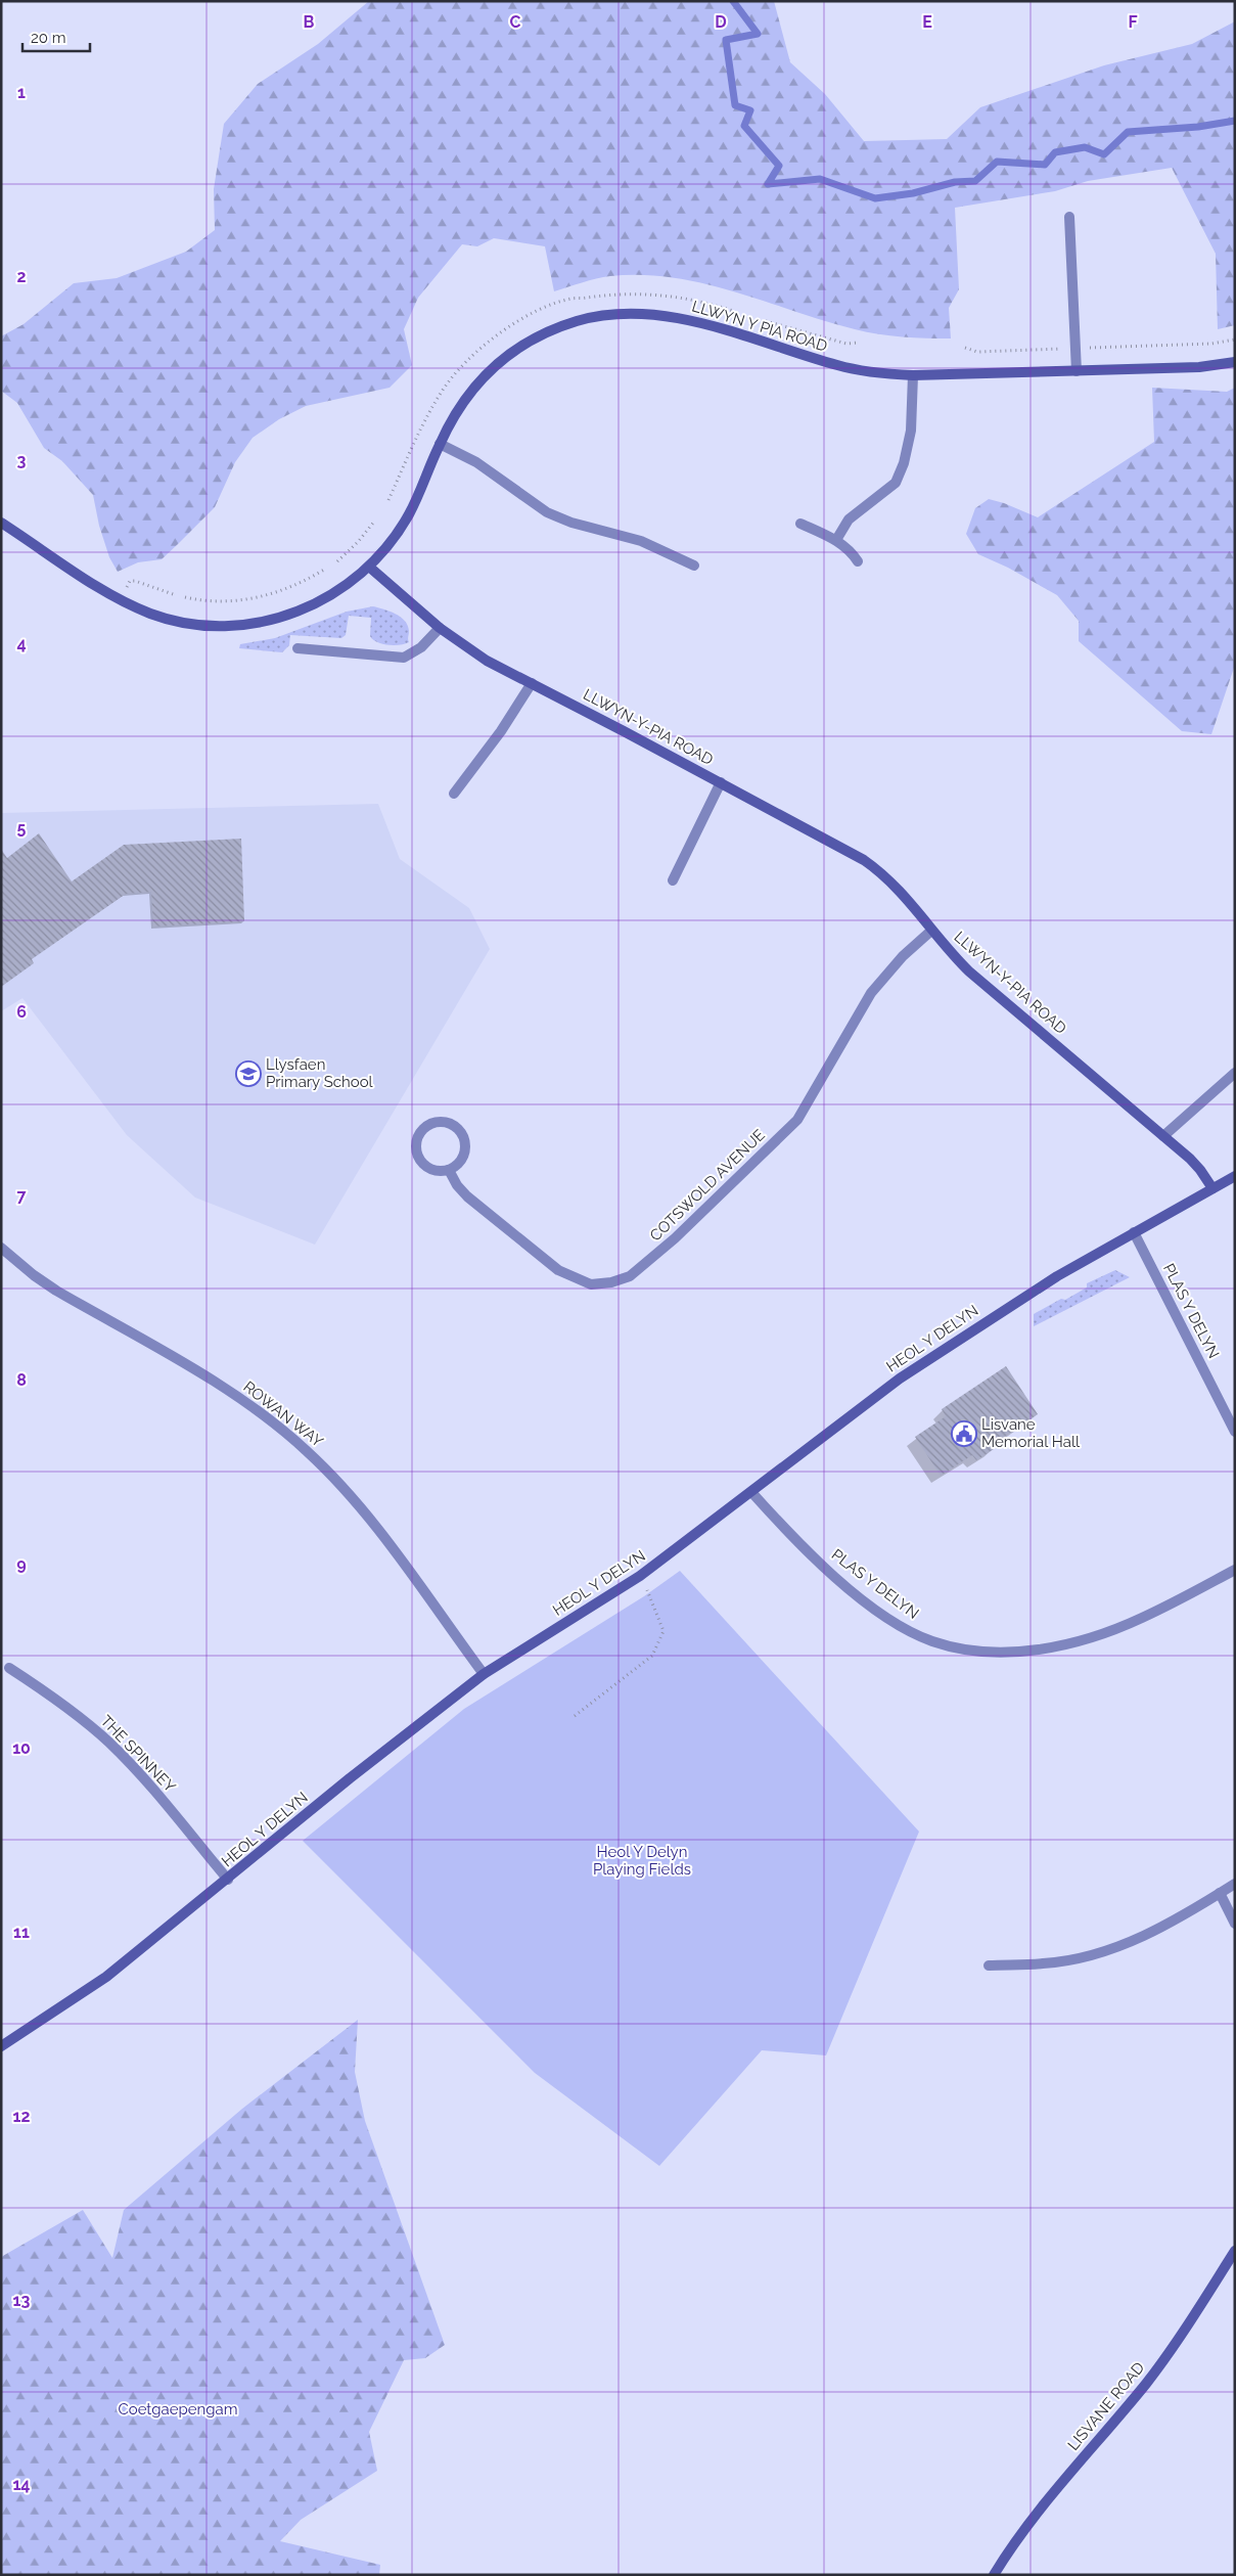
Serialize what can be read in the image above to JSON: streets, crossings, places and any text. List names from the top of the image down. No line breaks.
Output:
{"streets":{"street":["LLWYN Y PIA ROAD","LLWYN-Y-PIA ROAD","COTSWOLD AVENUE","PLAS Y DELYN","HEOL Y DELYN","ROWAN WAY","THE SPINNEY","LISVANE ROAD"]},"crossings":[["LLWYN Y PIA ROAD","LLWYN-Y-PIA ROAD"],["LLWYN-Y-PIA ROAD","COTSWOLD AVENUE"],["LLWYN-Y-PIA ROAD","HEOL Y DELYN"],["PLAS Y DELYN","HEOL Y DELYN"],["HEOL Y DELYN","ROWAN WAY"],["HEOL Y DELYN","THE SPINNEY"]],"parks":["Heol Y Delyn Playing Fields","Coetgaepengam"],"places":{"school or university":["Llysfaen Primary School"],"public building":["Lisvane Memorial Hall"]},"scale_bar":"20 m","grid":{"columns":["B","C","D","E","F"],"rows":["1","2","3","4","5","6","7","8","9","10","11","12","13","14"]}}
